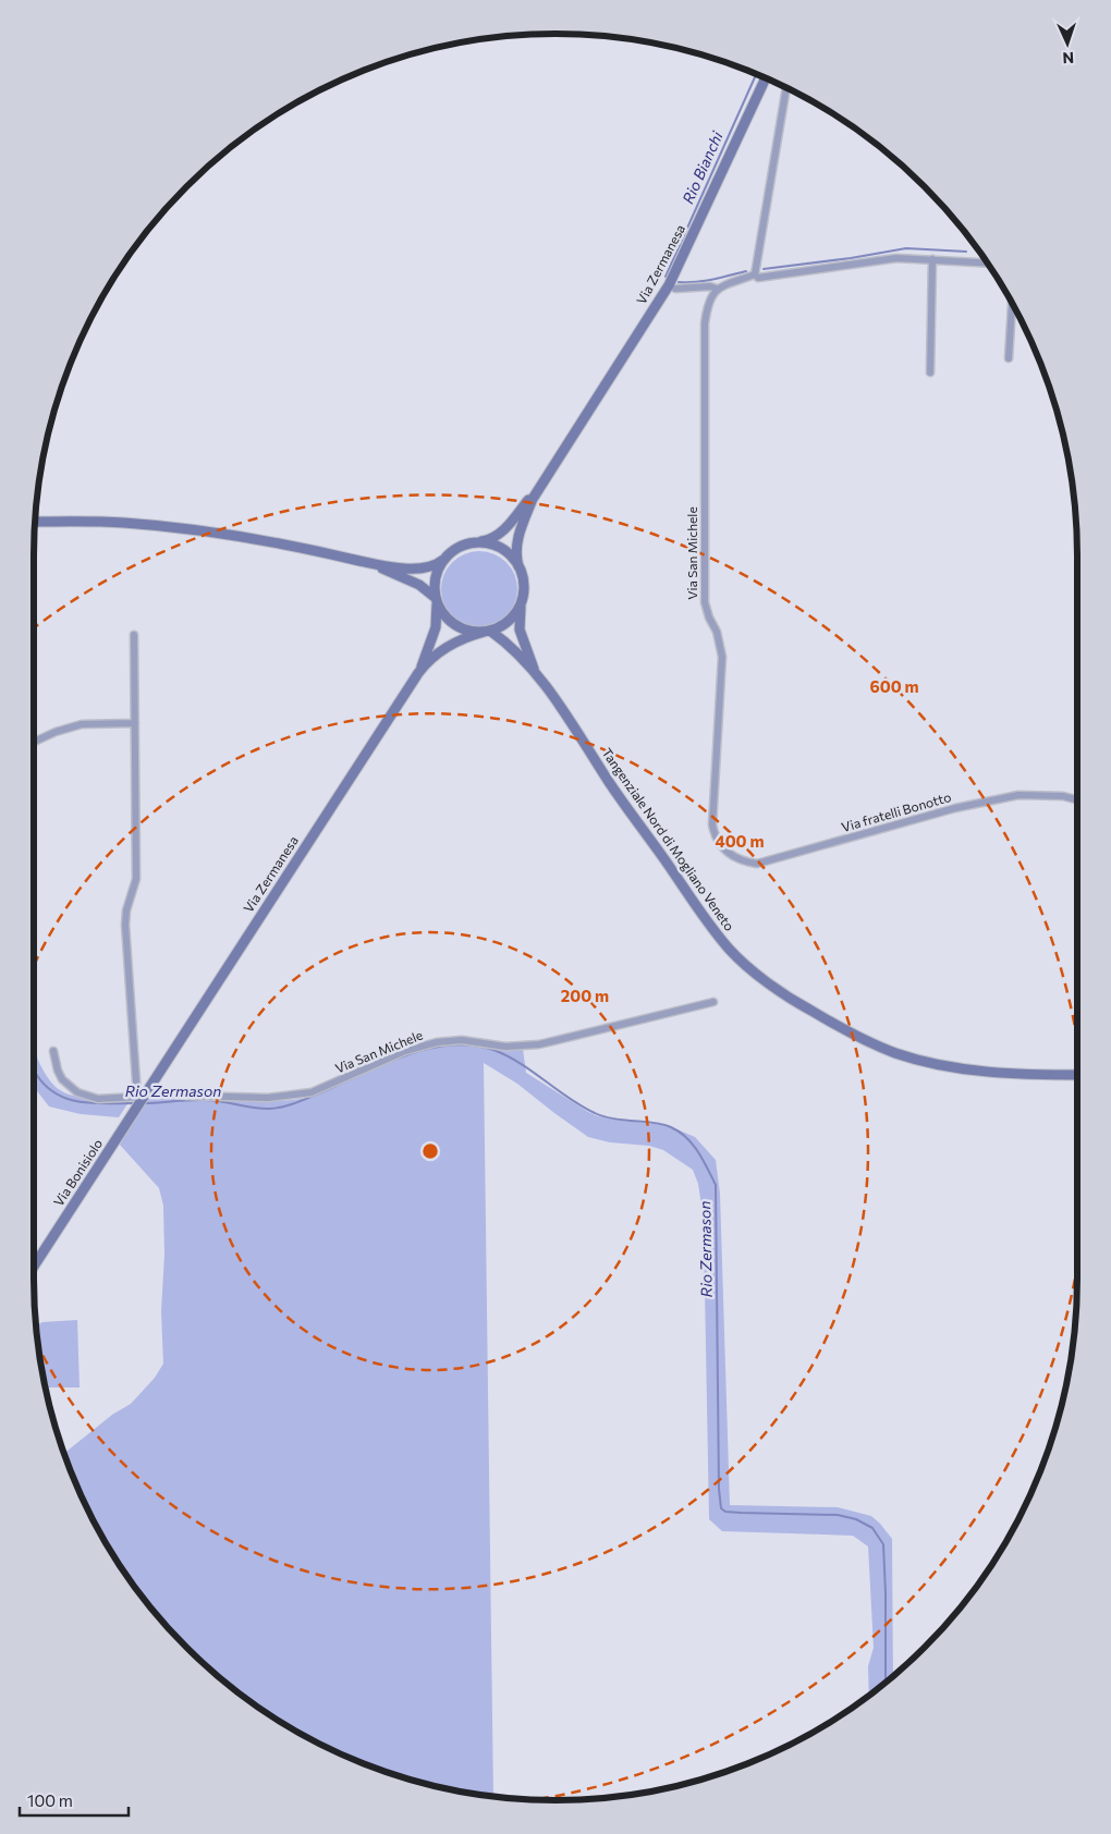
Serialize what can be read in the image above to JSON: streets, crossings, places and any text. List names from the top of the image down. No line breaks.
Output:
{"streets":{"main road":["Via Zermanesa","Tangenziale Nord di Mogliano Veneto","Via Bonisiolo"],"street":["Via San Michele","Via fratelli Bonotto"]},"crossings":[["Via Zermanesa","Via San Michele"],["Via Zermanesa","Tangenziale Nord di Mogliano Veneto"],["Via Zermanesa","Via Bonisiolo"],["Via San Michele","Via fratelli Bonotto"]],"water":["Rio Bianchi","Rio Zermason"],"scale_bar":"100 m","north":"bottom","rings":["600 m","400 m","200 m"]}
